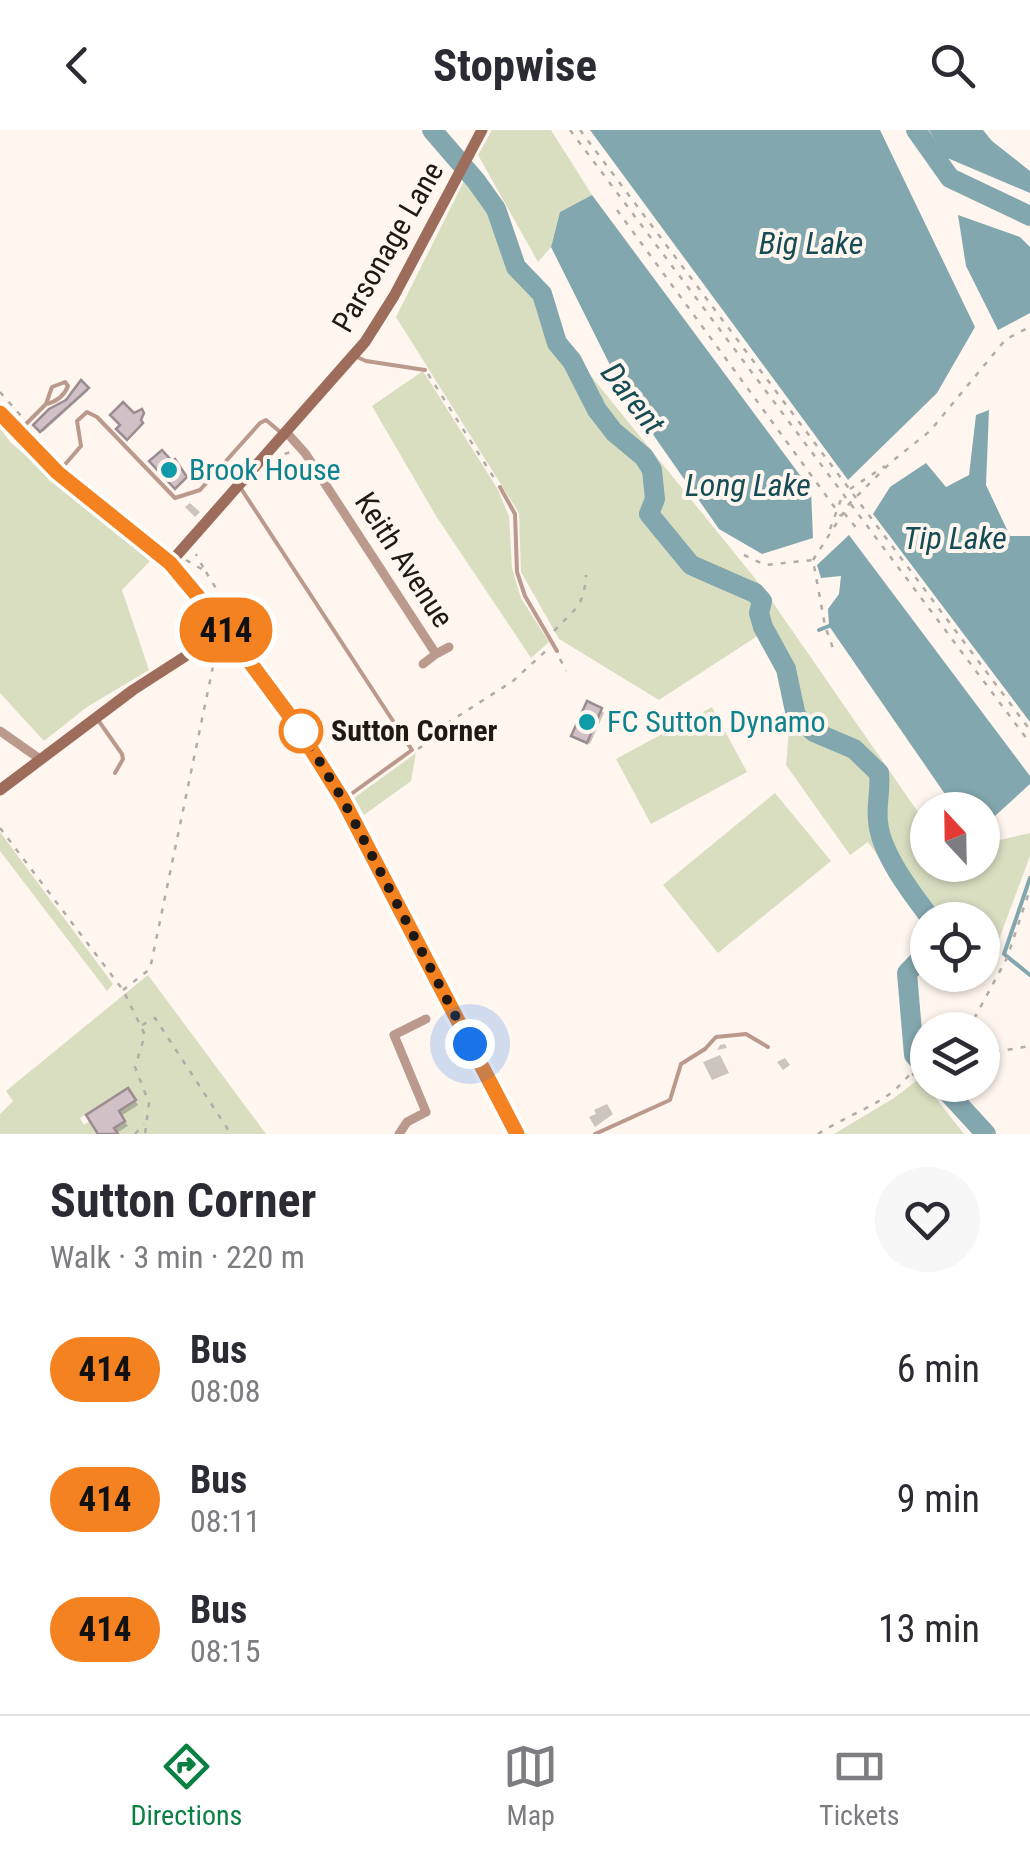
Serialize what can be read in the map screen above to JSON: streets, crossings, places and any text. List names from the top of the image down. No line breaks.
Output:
{"streets":{"street":["Parsonage Lane","Keith Avenue"]},"crossings":[["Parsonage Lane","Keith Avenue"]],"water":["Big Lake","Darent","Long Lake","Tip Lake"],"places":["Brook House","FC Sutton Dynamo","Sutton Corner"],"lines":["bus line 414"],"north":"top","page":{"header":"Stopwise","on_map":"414","heading":["Sutton Corner","Walk · 3 min · 220 m"],"list":[{"mark":"414","name":"Bus","note":"08:08","value":"6 min"},{"mark":"414","name":"Bus","note":"08:11","value":"9 min"},{"mark":"414","name":"Bus","note":"08:15","value":"13 min"}],"tabs":["Directions","Map","Tickets"]}}
